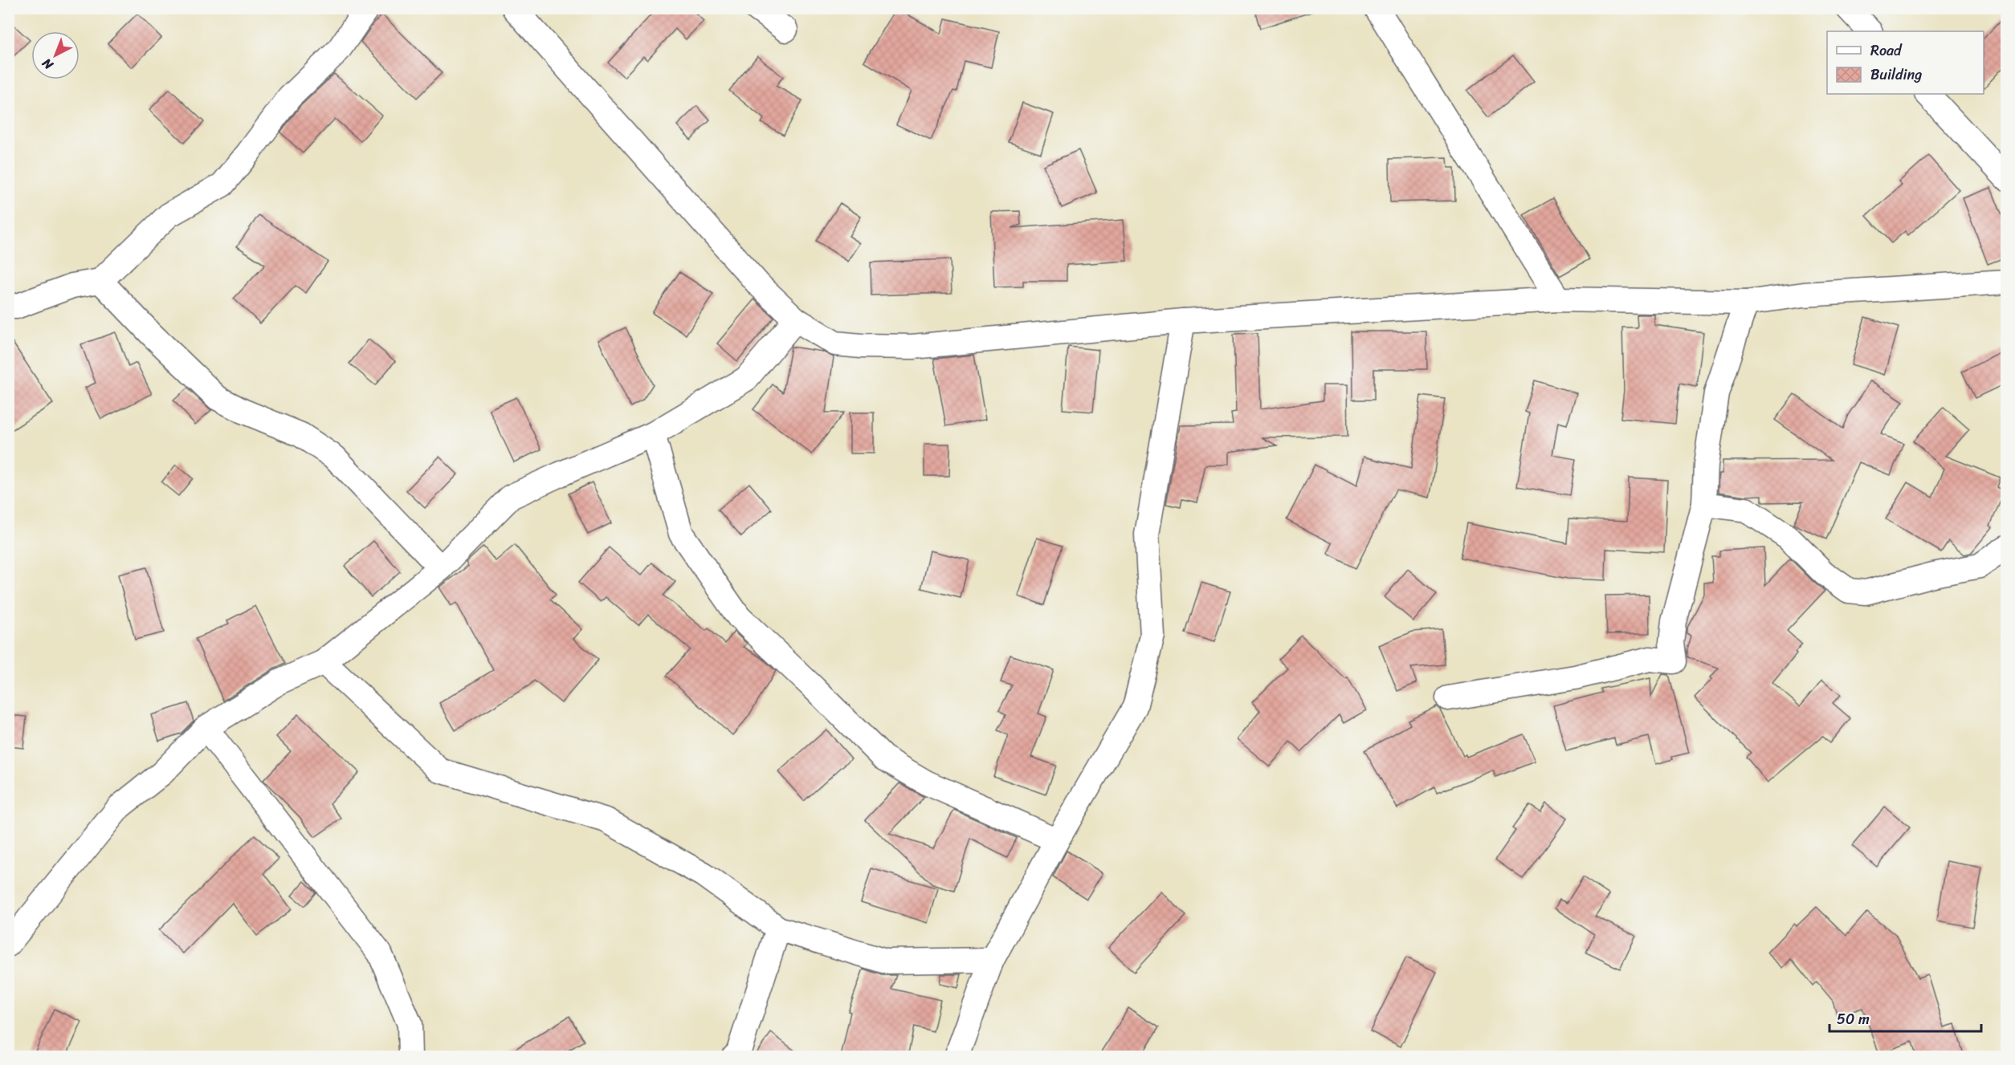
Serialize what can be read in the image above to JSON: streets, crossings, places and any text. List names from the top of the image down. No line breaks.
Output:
{"legend":["Road","Building"],"scale_bar":"50 m","north":"bottom left"}
